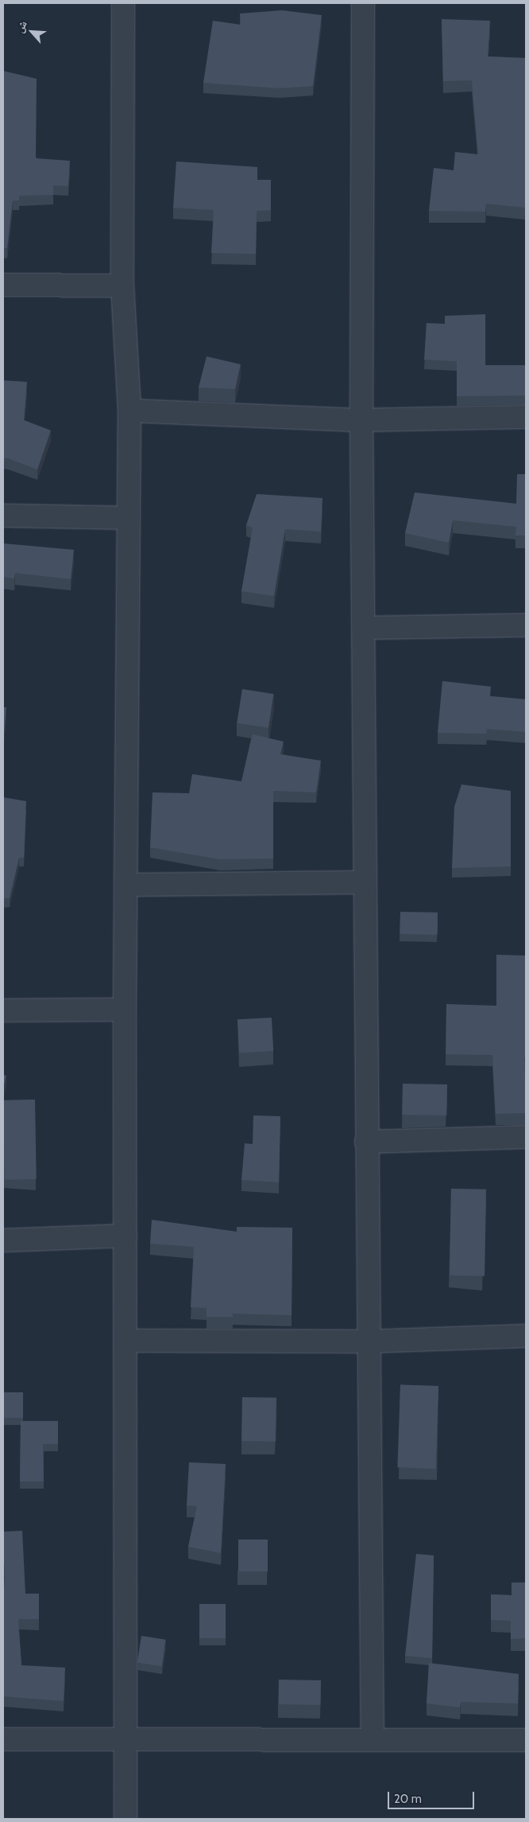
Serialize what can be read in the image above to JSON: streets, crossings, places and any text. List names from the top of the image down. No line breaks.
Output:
{"scale_bar":"20 m","north":"top left"}
